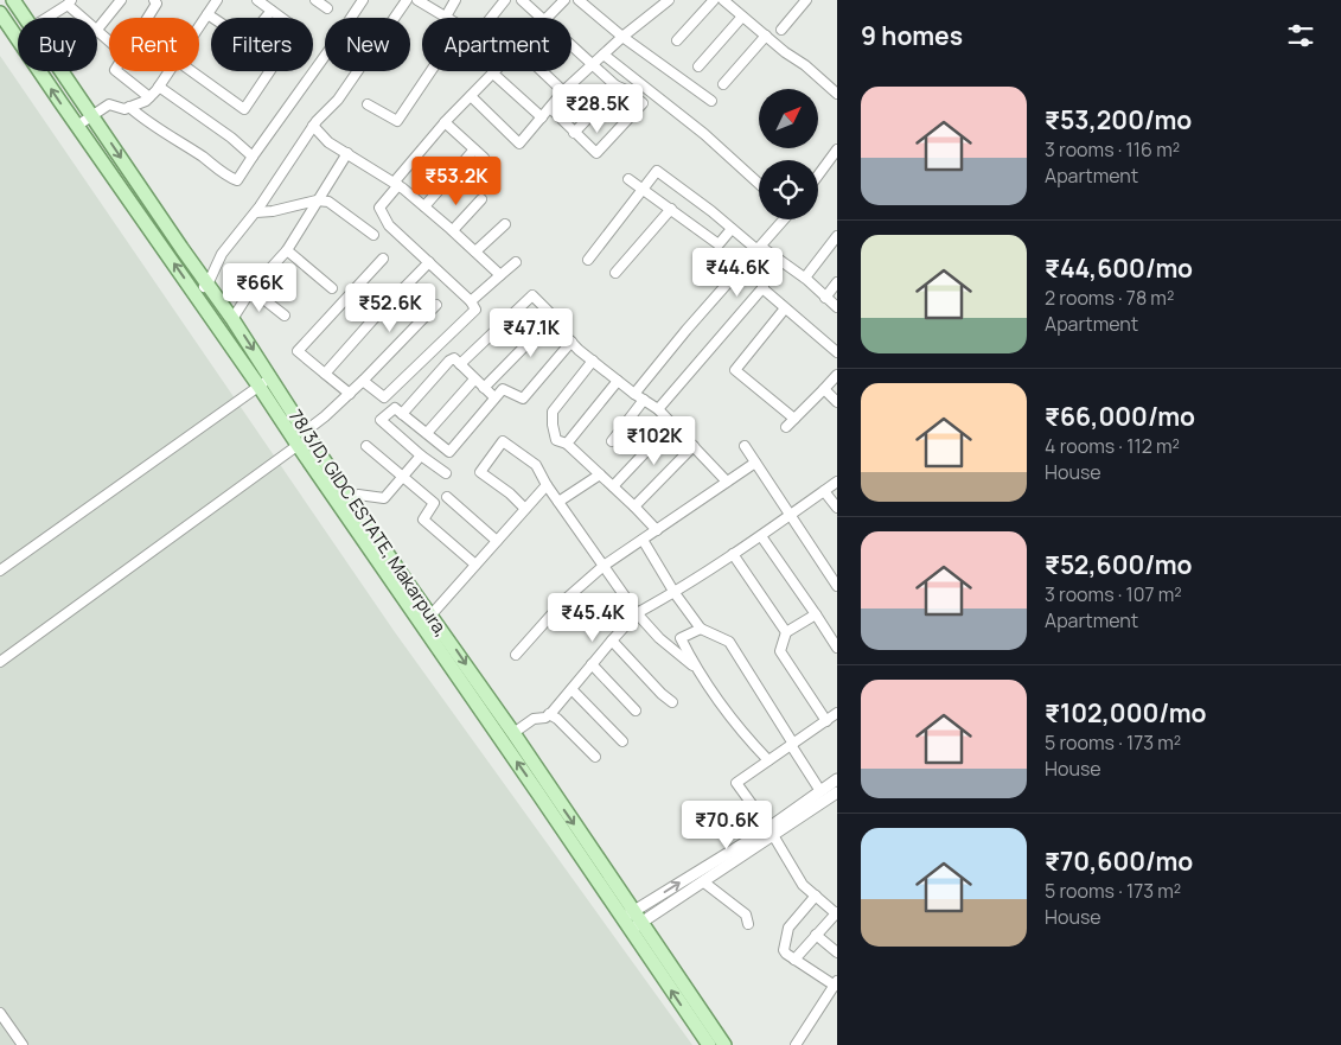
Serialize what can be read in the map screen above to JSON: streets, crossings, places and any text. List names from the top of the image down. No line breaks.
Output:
{"streets":{"main road":["78/3/D, GIDC ESTATE, Makarpura,"]},"north":"top right","page":{"heading":"9 homes","chip":["Buy","Rent","Filters","New","Apartment"],"list":[{"name":"₹53,200/mo","note":"3 rooms · 116 m² · Apartment"},{"name":"₹44,600/mo","note":"2 rooms · 78 m² · Apartment"},{"name":"₹66,000/mo","note":"4 rooms · 112 m² · House"},{"name":"₹52,600/mo","note":"3 rooms · 107 m² · Apartment"},{"name":"₹102,000/mo","note":"5 rooms · 173 m² · House"},{"name":"₹70,600/mo","note":"5 rooms · 173 m² · House"}],"price":["₹28.5K","₹53.2K","₹44.6K","₹66K","₹52.6K","₹47.1K","₹102K","₹45.4K","₹70.6K"]}}
